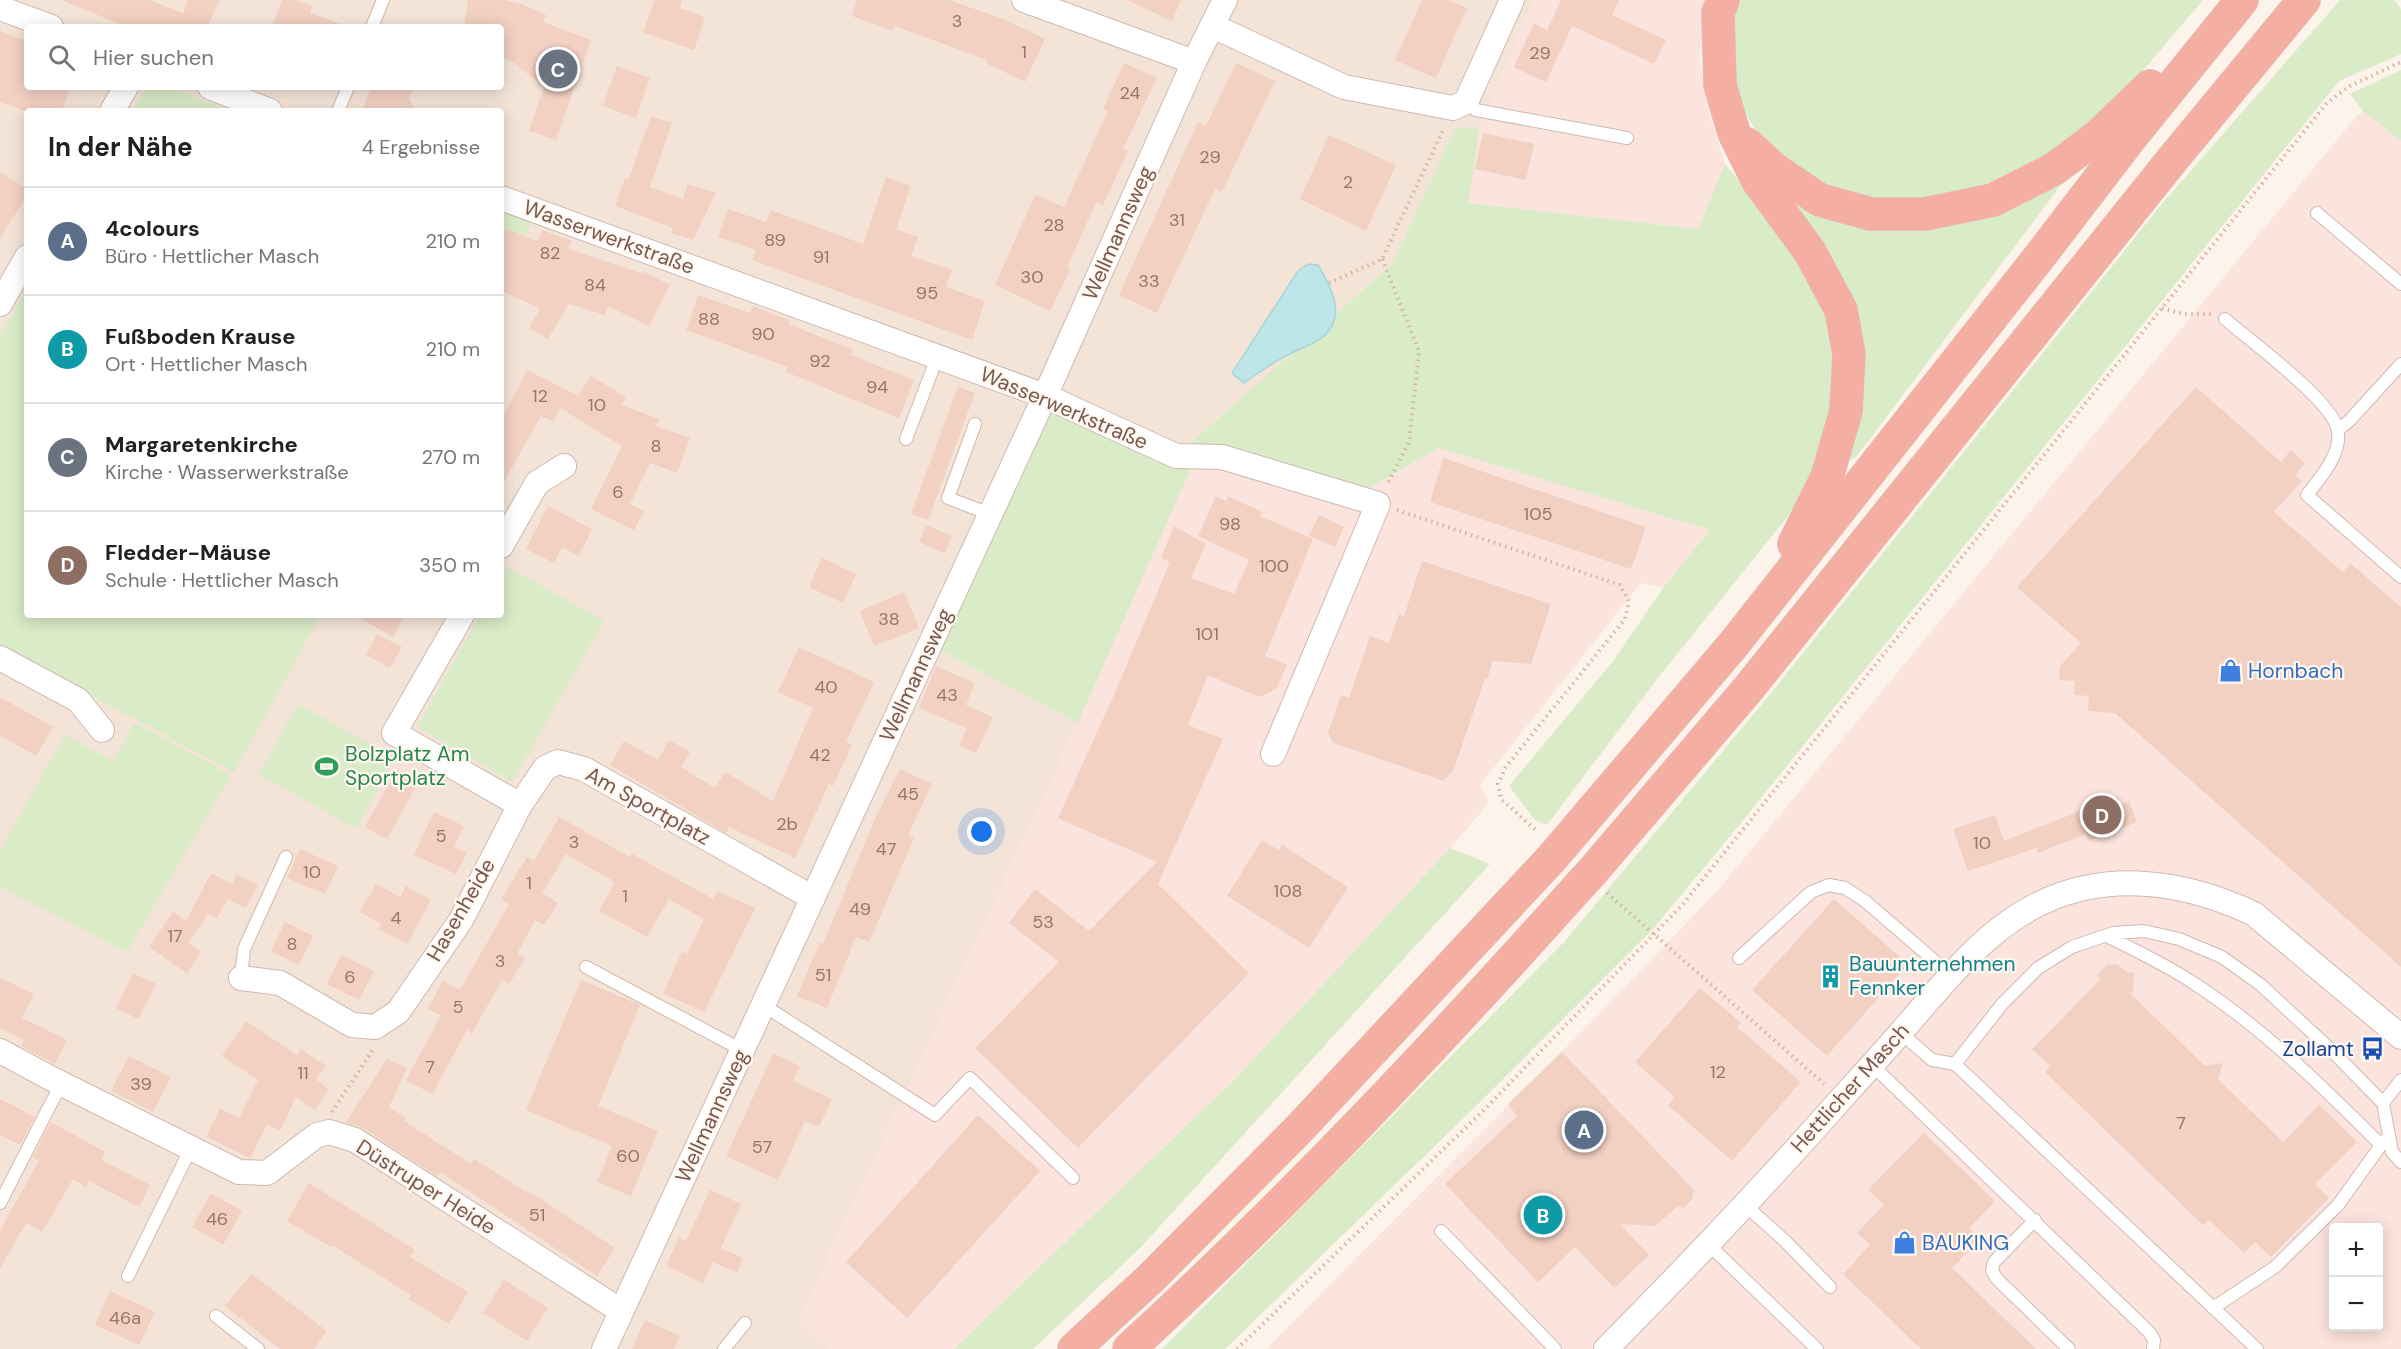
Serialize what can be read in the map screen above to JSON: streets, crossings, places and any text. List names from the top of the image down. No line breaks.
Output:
{"streets":{"street":["Wellmannsweg","Wasserwerkstraße","Am Sportplatz","Hasenheide","Hettlicher Masch","Düstruper Heide"]},"crossings":[["Wellmannsweg","Wasserwerkstraße"],["Wellmannsweg","Am Sportplatz"],["Wellmannsweg","Düstruper Heide"],["Am Sportplatz","Hasenheide"]],"places":{"shop":["Hornbach","BAUKING"],"sports":["Bolzplatz Am Sportplatz"],"building":["Bauunternehmen Fennker"],"bus stop":["Zollamt"]},"house_numbers":["3","1","29","24","29","2","31","28","89","82","91","30","33","84","95","88","90","92","94","12","10","8","6","105","98","100","38","101","40","43","42","45","2b","5","3","10","47","10","1","108","1","49","4","53","17","8","3","51","6","5","7","12","11","39","7","57","60","51","46","46a"],"page":{"search":"Hier suchen","pins":["C","D","A","B"],"heading":["In der Nähe","4 Ergebnisse"],"list":[{"mark":"A","name":"4colours","note":"Büro · Hettlicher Masch","value":"210 m"},{"mark":"B","name":"Fußboden Krause","note":"Ort · Hettlicher Masch","value":"210 m"},{"mark":"C","name":"Margaretenkirche","note":"Kirche · Wasserwerkstraße","value":"270 m"},{"mark":"D","name":"Fledder-Mäuse","note":"Schule · Hettlicher Masch","value":"350 m"}],"map_buttons":["+","−"]}}
